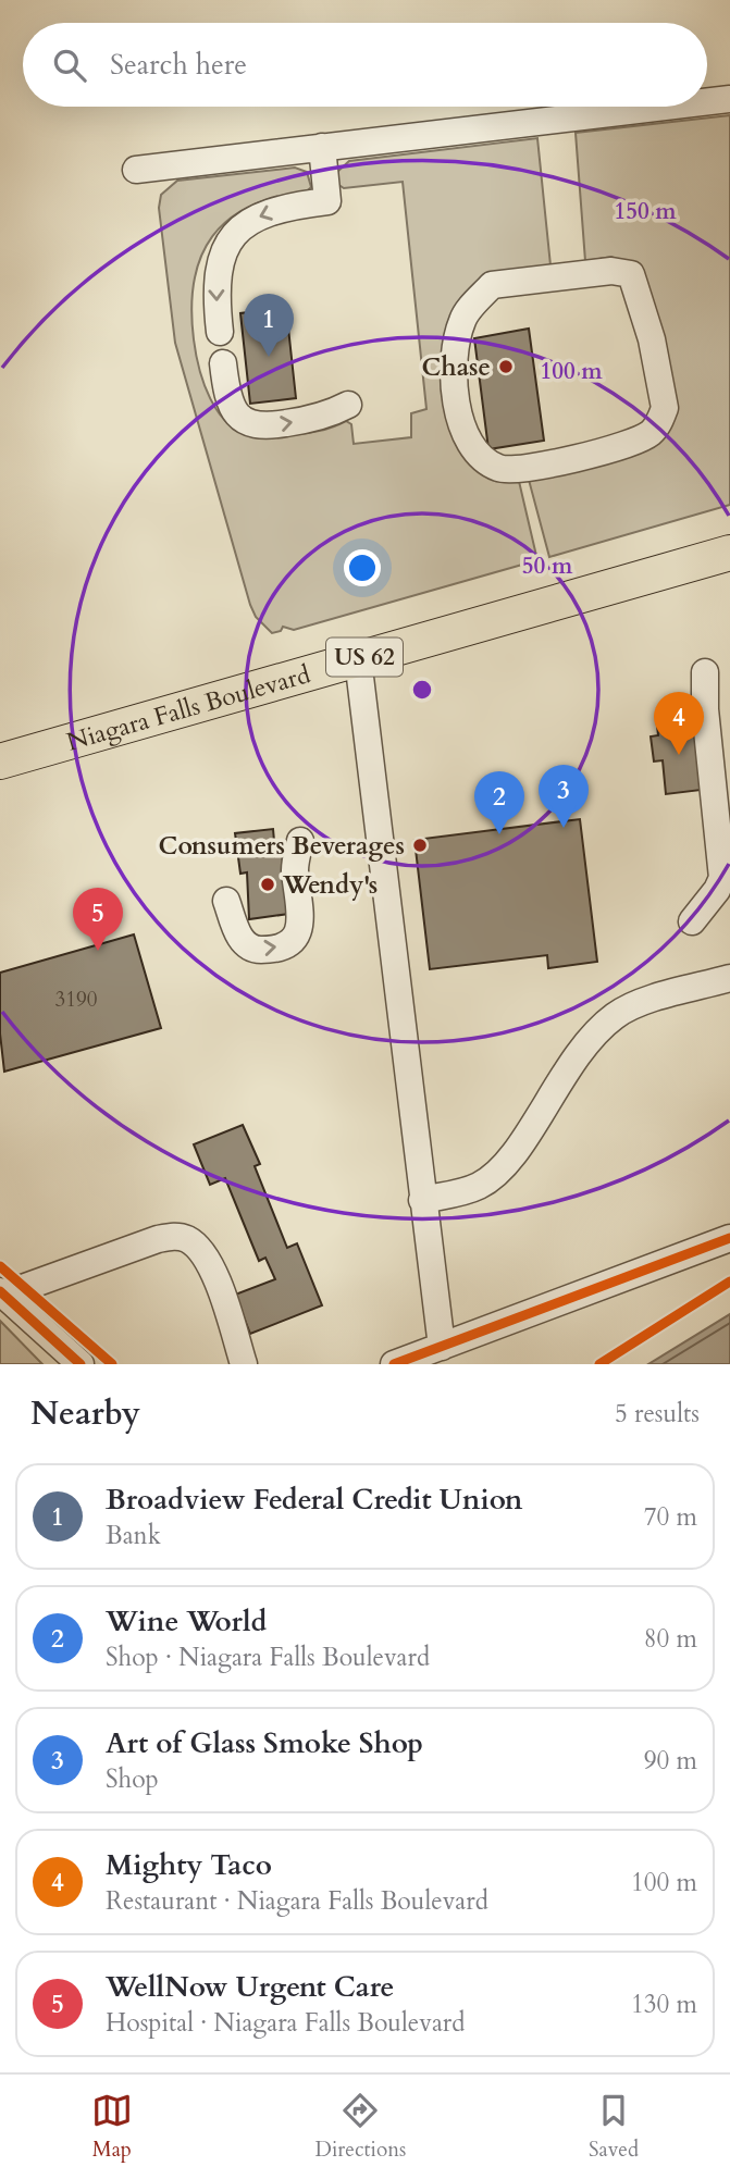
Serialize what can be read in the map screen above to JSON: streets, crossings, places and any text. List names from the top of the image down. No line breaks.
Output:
{"streets":{"main road":["US 62","Niagara Falls Boulevard"]},"places":["Chase","Consumers Beverages","Wendy's"],"house_numbers":["3190"],"page":{"search":"Search here","pins":["1","4","3","2","5"],"heading":["Nearby","5 results"],"list":[{"mark":"1","name":"Broadview Federal Credit Union","note":"Bank","value":"70 m"},{"mark":"2","name":"Wine World","note":"Shop · Niagara Falls Boulevard","value":"80 m"},{"mark":"3","name":"Art of Glass Smoke Shop","note":"Shop","value":"90 m"},{"mark":"4","name":"Mighty Taco","note":"Restaurant · Niagara Falls Boulevard","value":"100 m"},{"mark":"5","name":"WellNow Urgent Care","note":"Hospital · Niagara Falls Boulevard","value":"130 m"}],"nav":["Map","Directions","Saved"]},"rings":["150 m","100 m","50 m"]}
